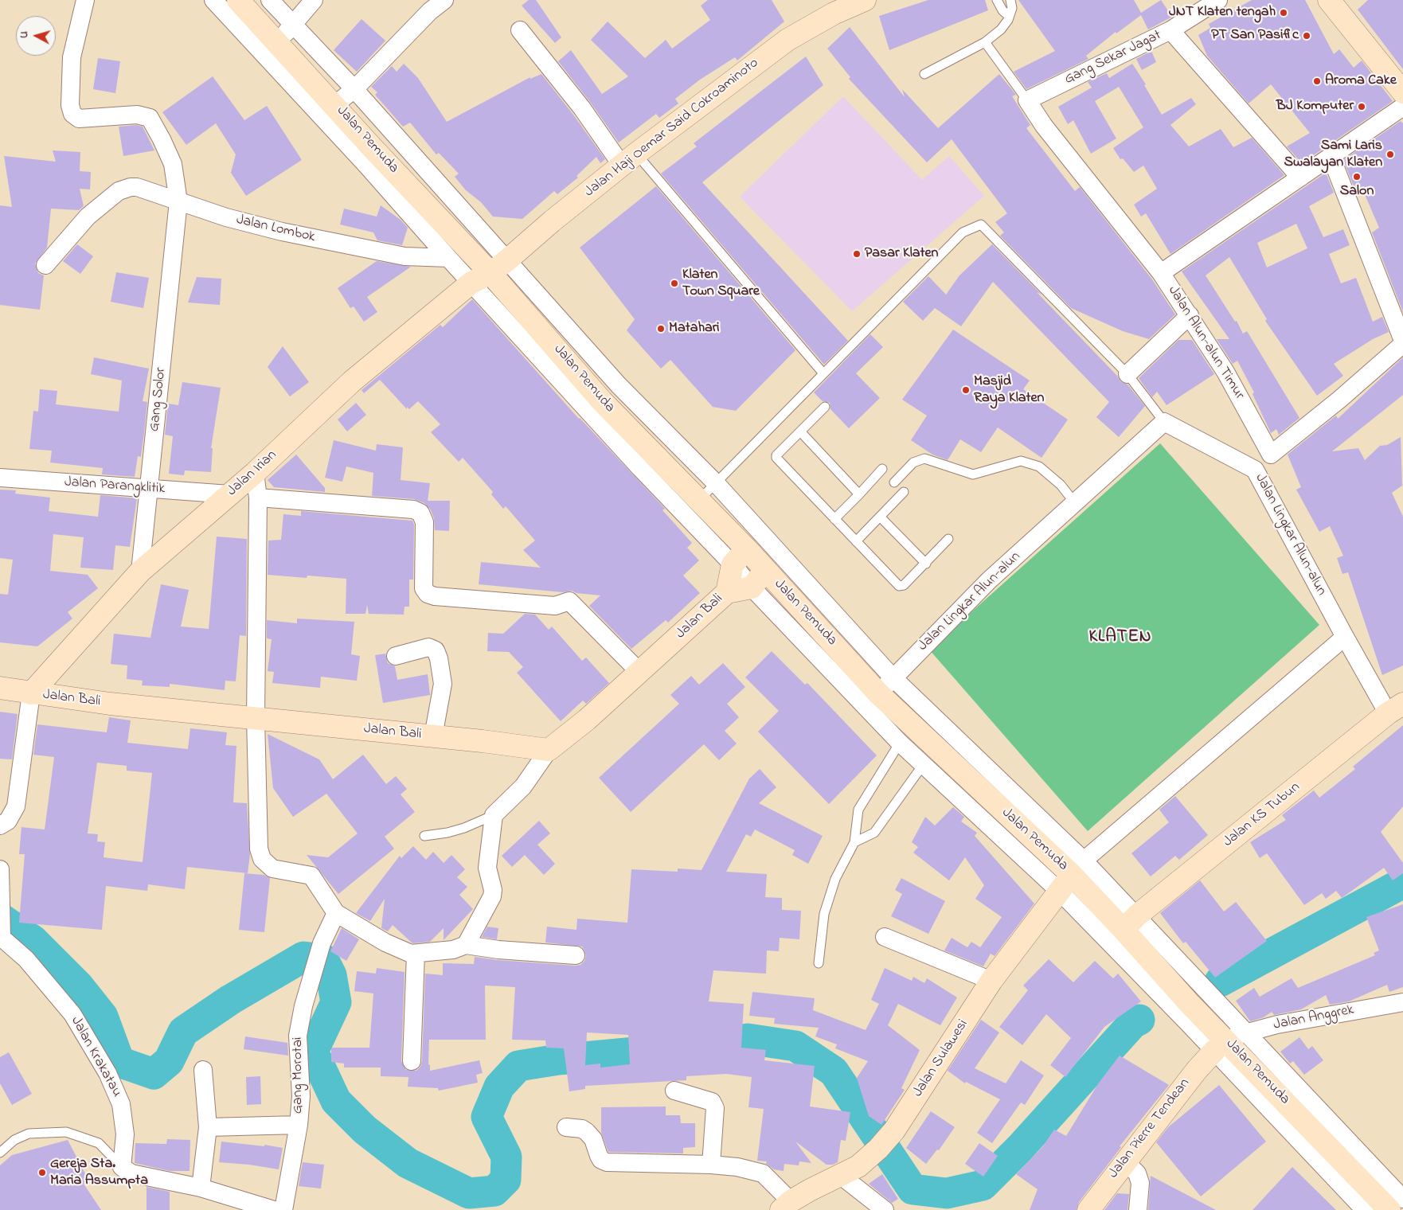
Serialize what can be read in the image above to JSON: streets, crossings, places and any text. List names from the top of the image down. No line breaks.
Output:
{"streets":{"street":["Gang Sekar Jagat","Jalan Haji Oemar Said Cokroaminoto","Jalan Pemuda","Jalan Lombok","Jalan Alun-alun Timur","Gang Solor","Jalan Irian","Jalan Parangklitik","Jalan Lingkar Alun-alun","Jalan Bali","Jalan KS Tubun","Jalan Anggrek","Jalan Krakatau","Jalan Sulawesi","Gang Morotai","Jalan Pierre Tendean"]},"crossings":[["Gang Sekar Jagat","Jalan Alun-alun Timur"],["Jalan Haji Oemar Said Cokroaminoto","Jalan Pemuda"],["Jalan Haji Oemar Said Cokroaminoto","Jalan Irian"],["Jalan Pemuda","Jalan Irian"],["Jalan Pemuda","Jalan Lingkar Alun-alun"],["Jalan Pemuda","Jalan Bali"],["Jalan Pemuda","Jalan KS Tubun"],["Jalan Pemuda","Jalan Anggrek"],["Jalan Pemuda","Jalan Sulawesi"],["Jalan Pemuda","Jalan Pierre Tendean"],["Jalan Lombok","Gang Solor"],["Gang Solor","Jalan Irian"],["Gang Solor","Jalan Parangklitik"],["Jalan Irian","Jalan Parangklitik"],["Jalan Irian","Jalan Bali"],["Jalan Lingkar Alun-alun","Jalan KS Tubun"],["Jalan Anggrek","Jalan Pierre Tendean"]],"districts":["KLATEN"],"places":["JNT Klaten tengah","PT San Pasific","Aroma Cake","BJ Komputer","Sami Laris Swalayan Klaten","Salon","Pasar Klaten","Klaten Town Square","Matahari","Masjid Raya Klaten","Gereja Sta. Maria Assumpta"],"north":"left"}
